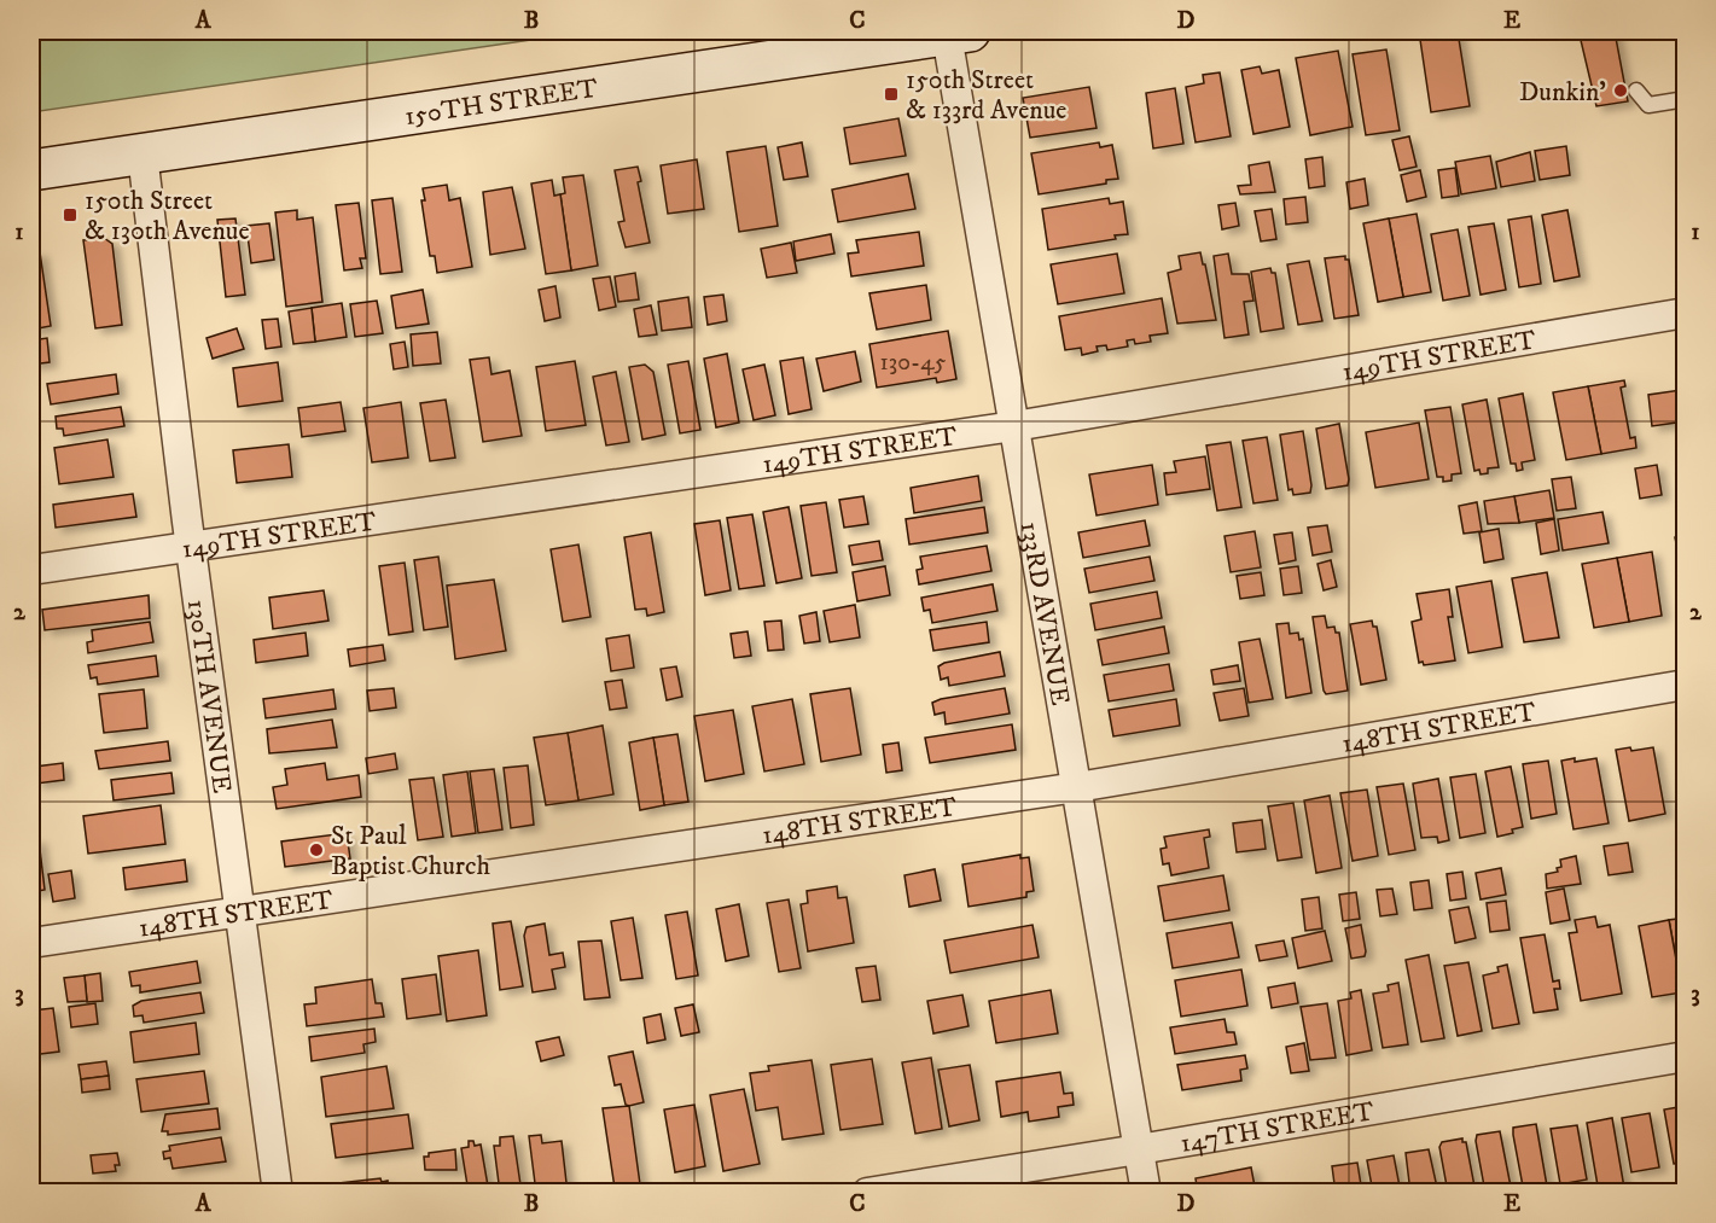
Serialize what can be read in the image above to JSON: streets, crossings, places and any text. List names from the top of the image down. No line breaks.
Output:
{"streets":{"main road":["150TH STREET"],"street":["149TH STREET","133RD AVENUE","130TH AVENUE","148TH STREET","147TH STREET"]},"crossings":[["150TH STREET","133RD AVENUE"],["150TH STREET","130TH AVENUE"],["149TH STREET","133RD AVENUE"],["149TH STREET","130TH AVENUE"],["133RD AVENUE","148TH STREET"],["133RD AVENUE","147TH STREET"],["130TH AVENUE","148TH STREET"]],"places":{"other":["Dunkin'","St Paul Baptist Church"],"transit":["150th Street & 133rd Avenue","150th Street & 130th Avenue"]},"house_numbers":["130-45"],"grid":{"columns":["A","B","C","D","E"],"rows":["1","2","3"]}}
